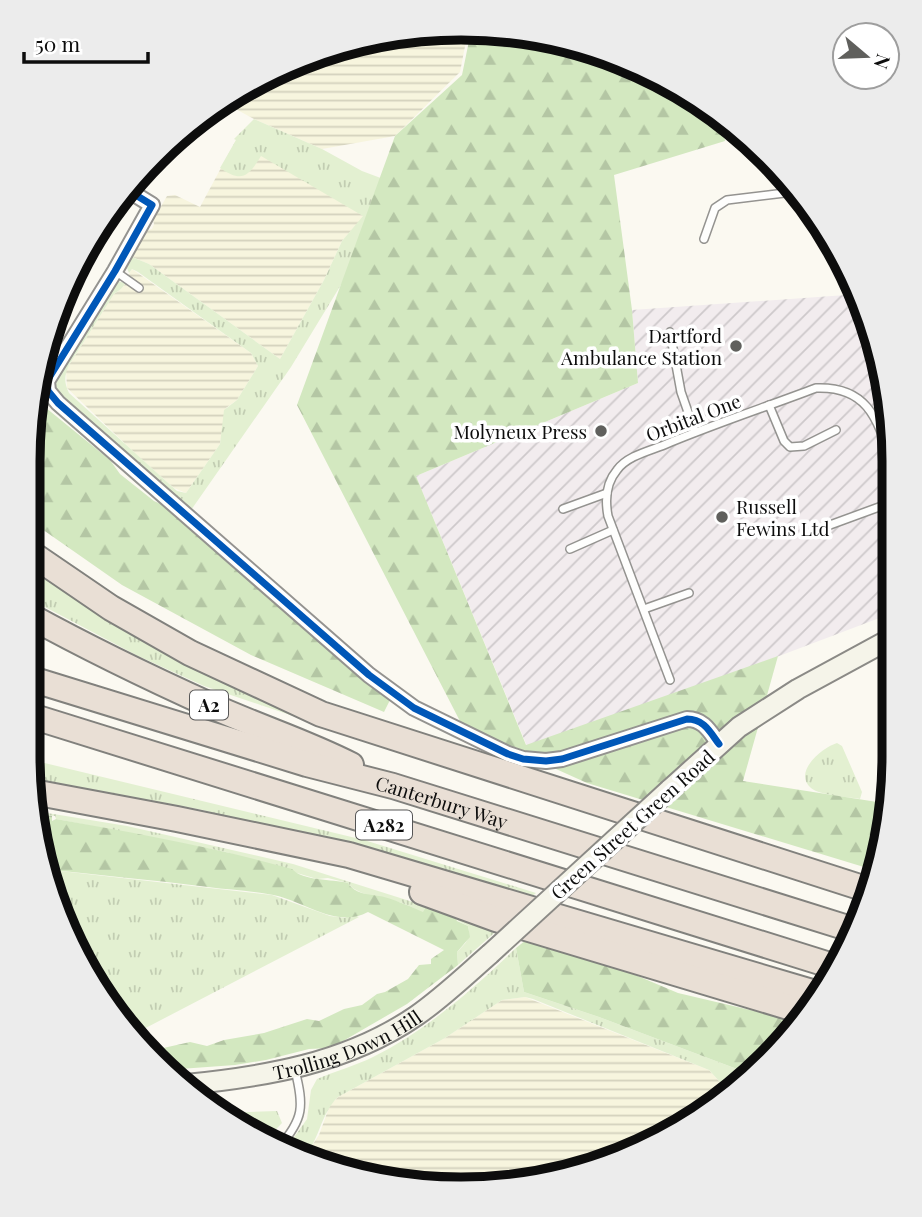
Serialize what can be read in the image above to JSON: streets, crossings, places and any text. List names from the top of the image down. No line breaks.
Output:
{"streets":{"highway":["A2","Canterbury Way","A282"],"main road":["Green Street Green Road","Trolling Down Hill"],"lane":["Orbital One"]},"crossings":[["A2","Canterbury Way"],["Green Street Green Road","Trolling Down Hill"]],"places":["Dartford Ambulance Station","Molyneux Press","Russell Fewins Ltd"],"scale_bar":"50 m","north":"right"}
